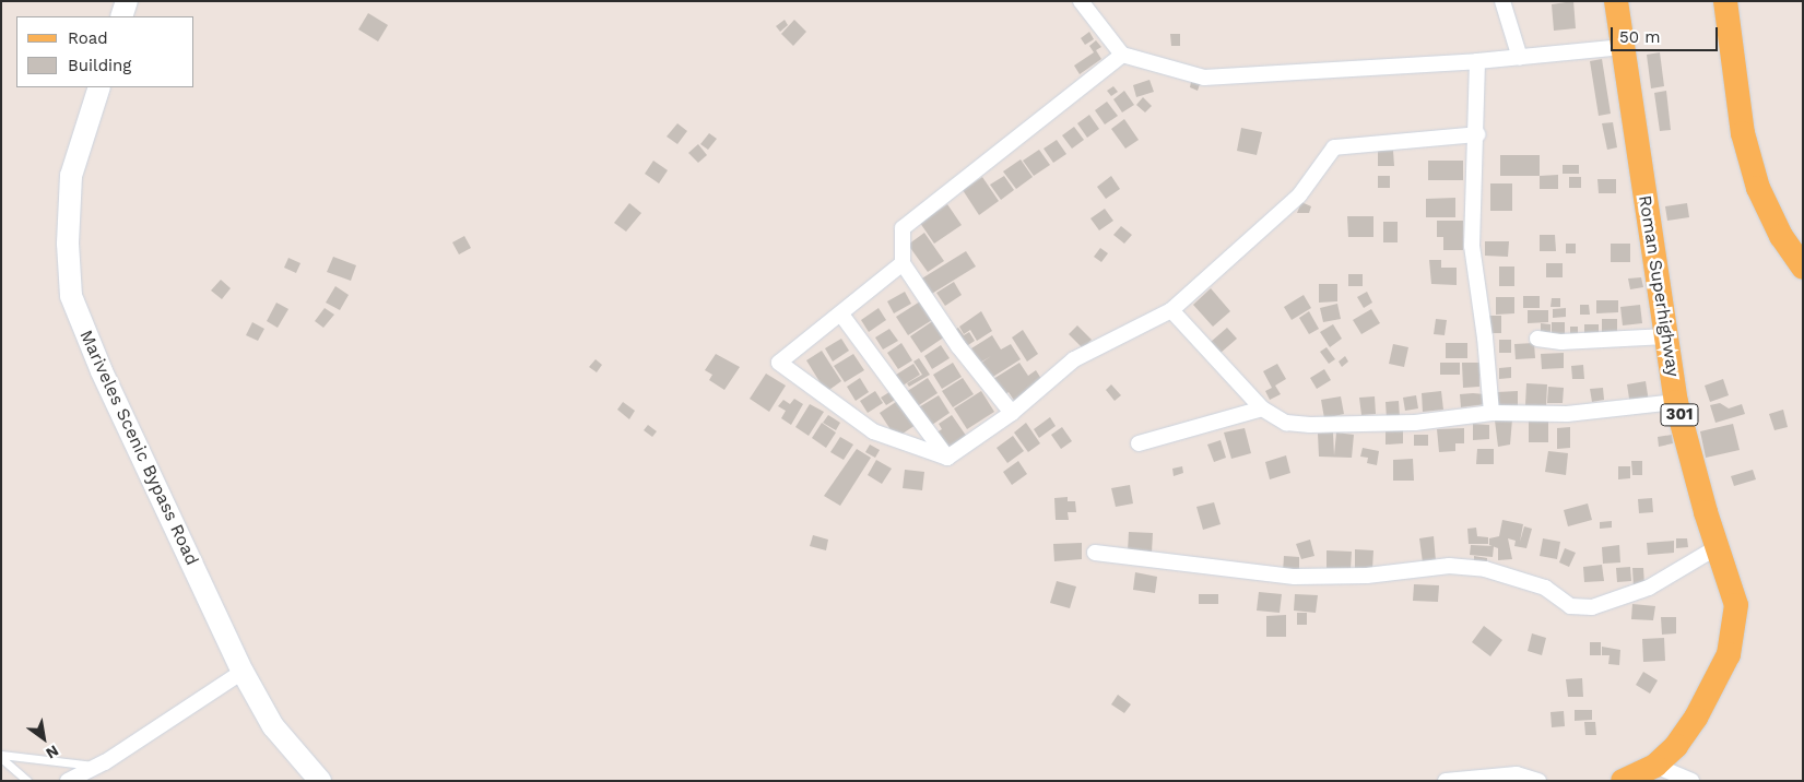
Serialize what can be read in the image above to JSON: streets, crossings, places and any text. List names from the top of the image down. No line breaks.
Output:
{"streets":{"main road":["Roman Superhighway","301","Mariveles Scenic Bypass Road"]},"legend":["Road","Building"],"scale_bar":"50 m","north":"bottom right"}
